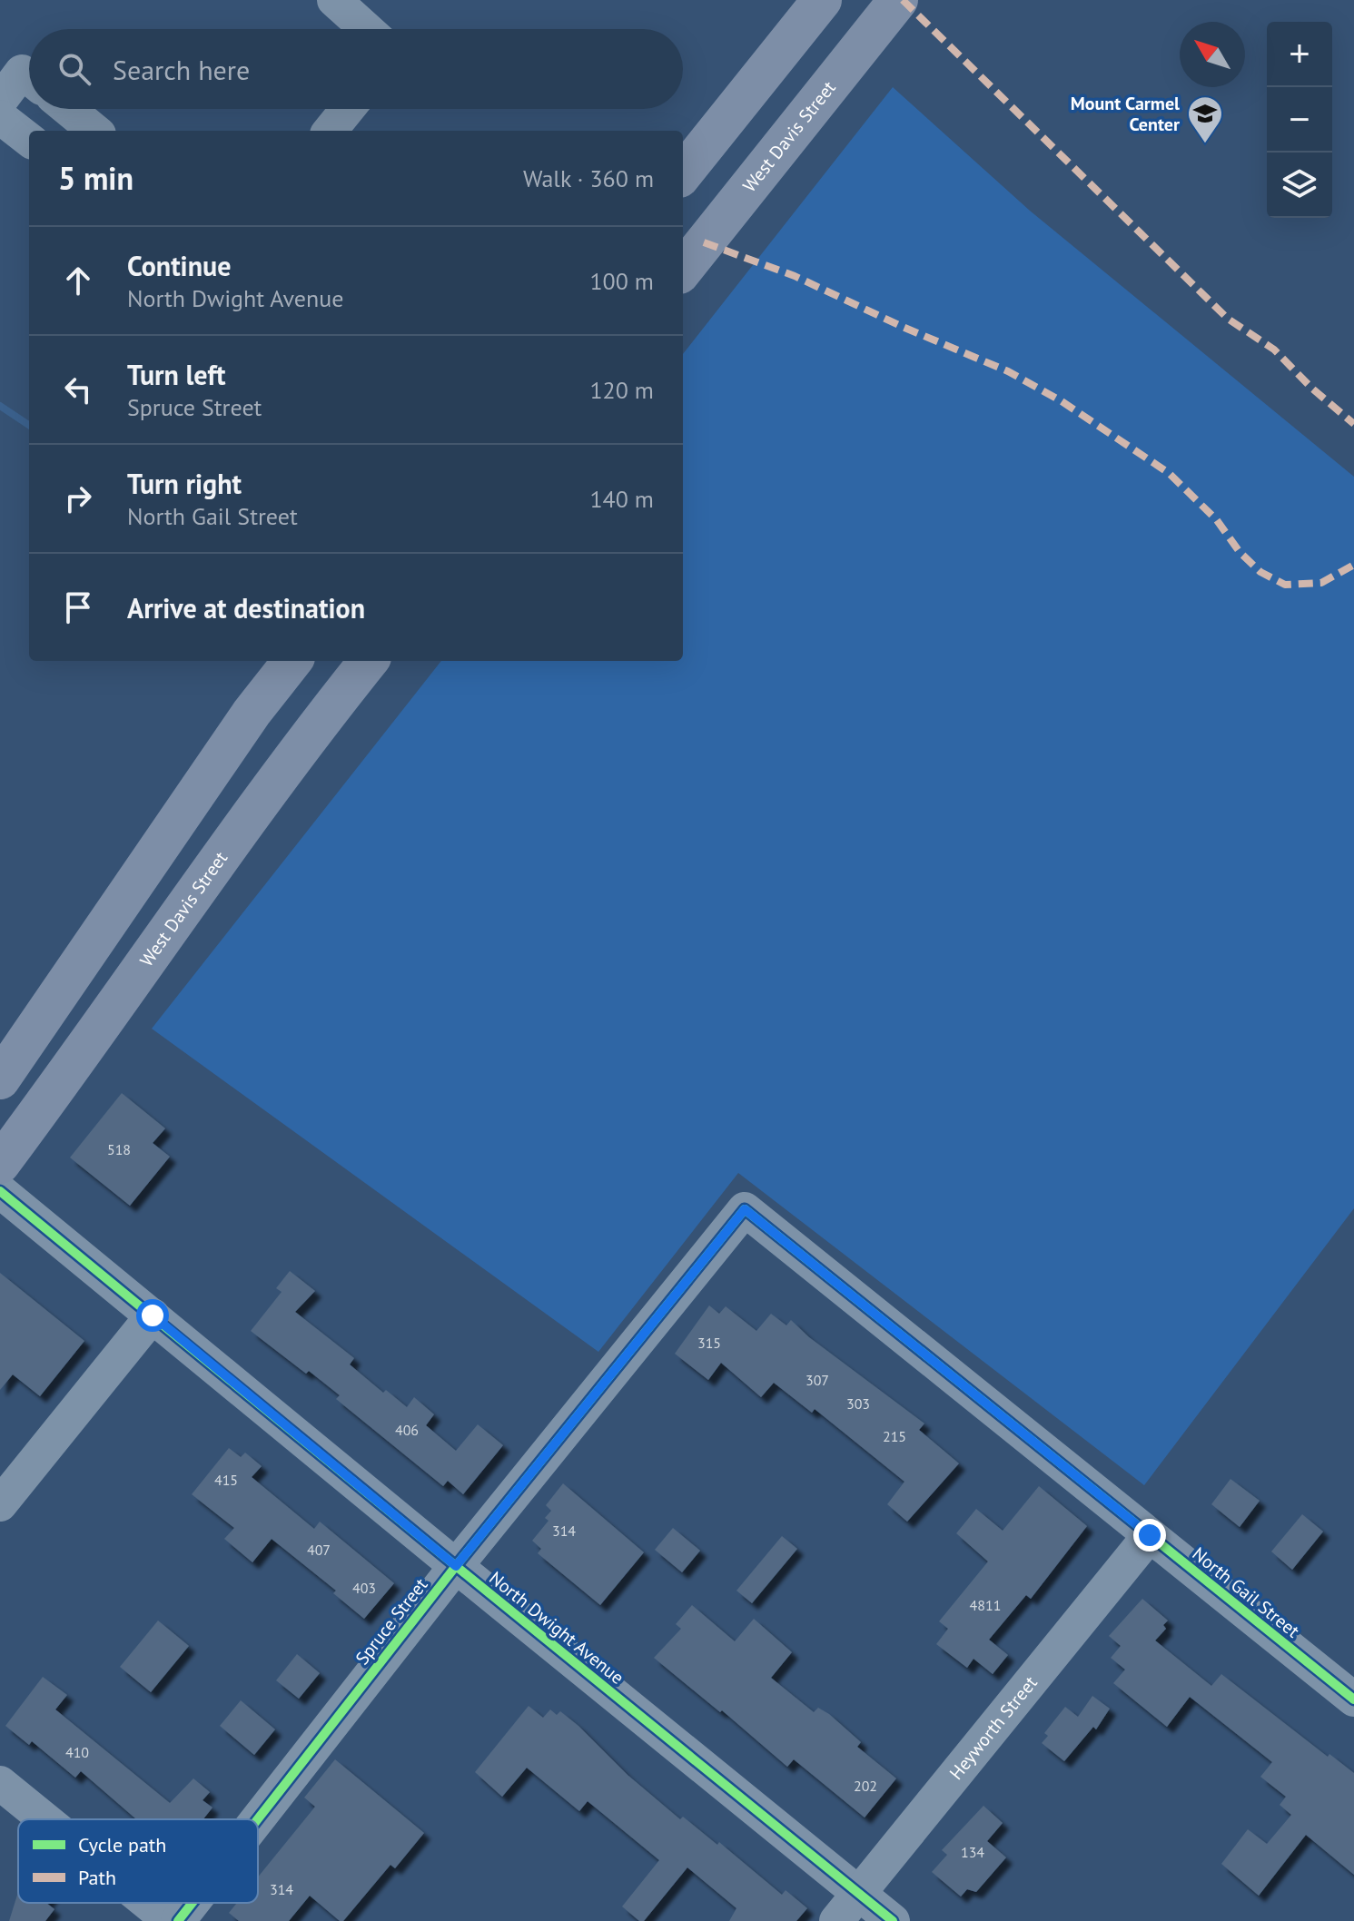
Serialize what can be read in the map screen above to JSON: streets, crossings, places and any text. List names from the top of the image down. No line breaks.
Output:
{"streets":{"main road":["West Davis Street"],"street":["North Gail Street","Spruce Street","North Dwight Avenue","Heyworth Street"]},"crossings":[["North Gail Street","Spruce Street"],["North Gail Street","Heyworth Street"],["Spruce Street","North Dwight Avenue"],["North Dwight Avenue","Heyworth Street"]],"places":{"school or university":["Mount Carmel Center"]},"house_numbers":["518","315","307","303","406","215","415","314","407","403","4811","410","202","134","314"],"legend":["Cycle path","Path"],"north":"top left","page":{"map_buttons":["+","−"],"search":"Search here","heading":["5 min","Walk · 360 m"],"list":[["Continue","North Dwight Avenue","100 m"],["Turn left","Spruce Street","120 m"],["Turn right","North Gail Street","140 m"],"Arrive at destination"]}}
